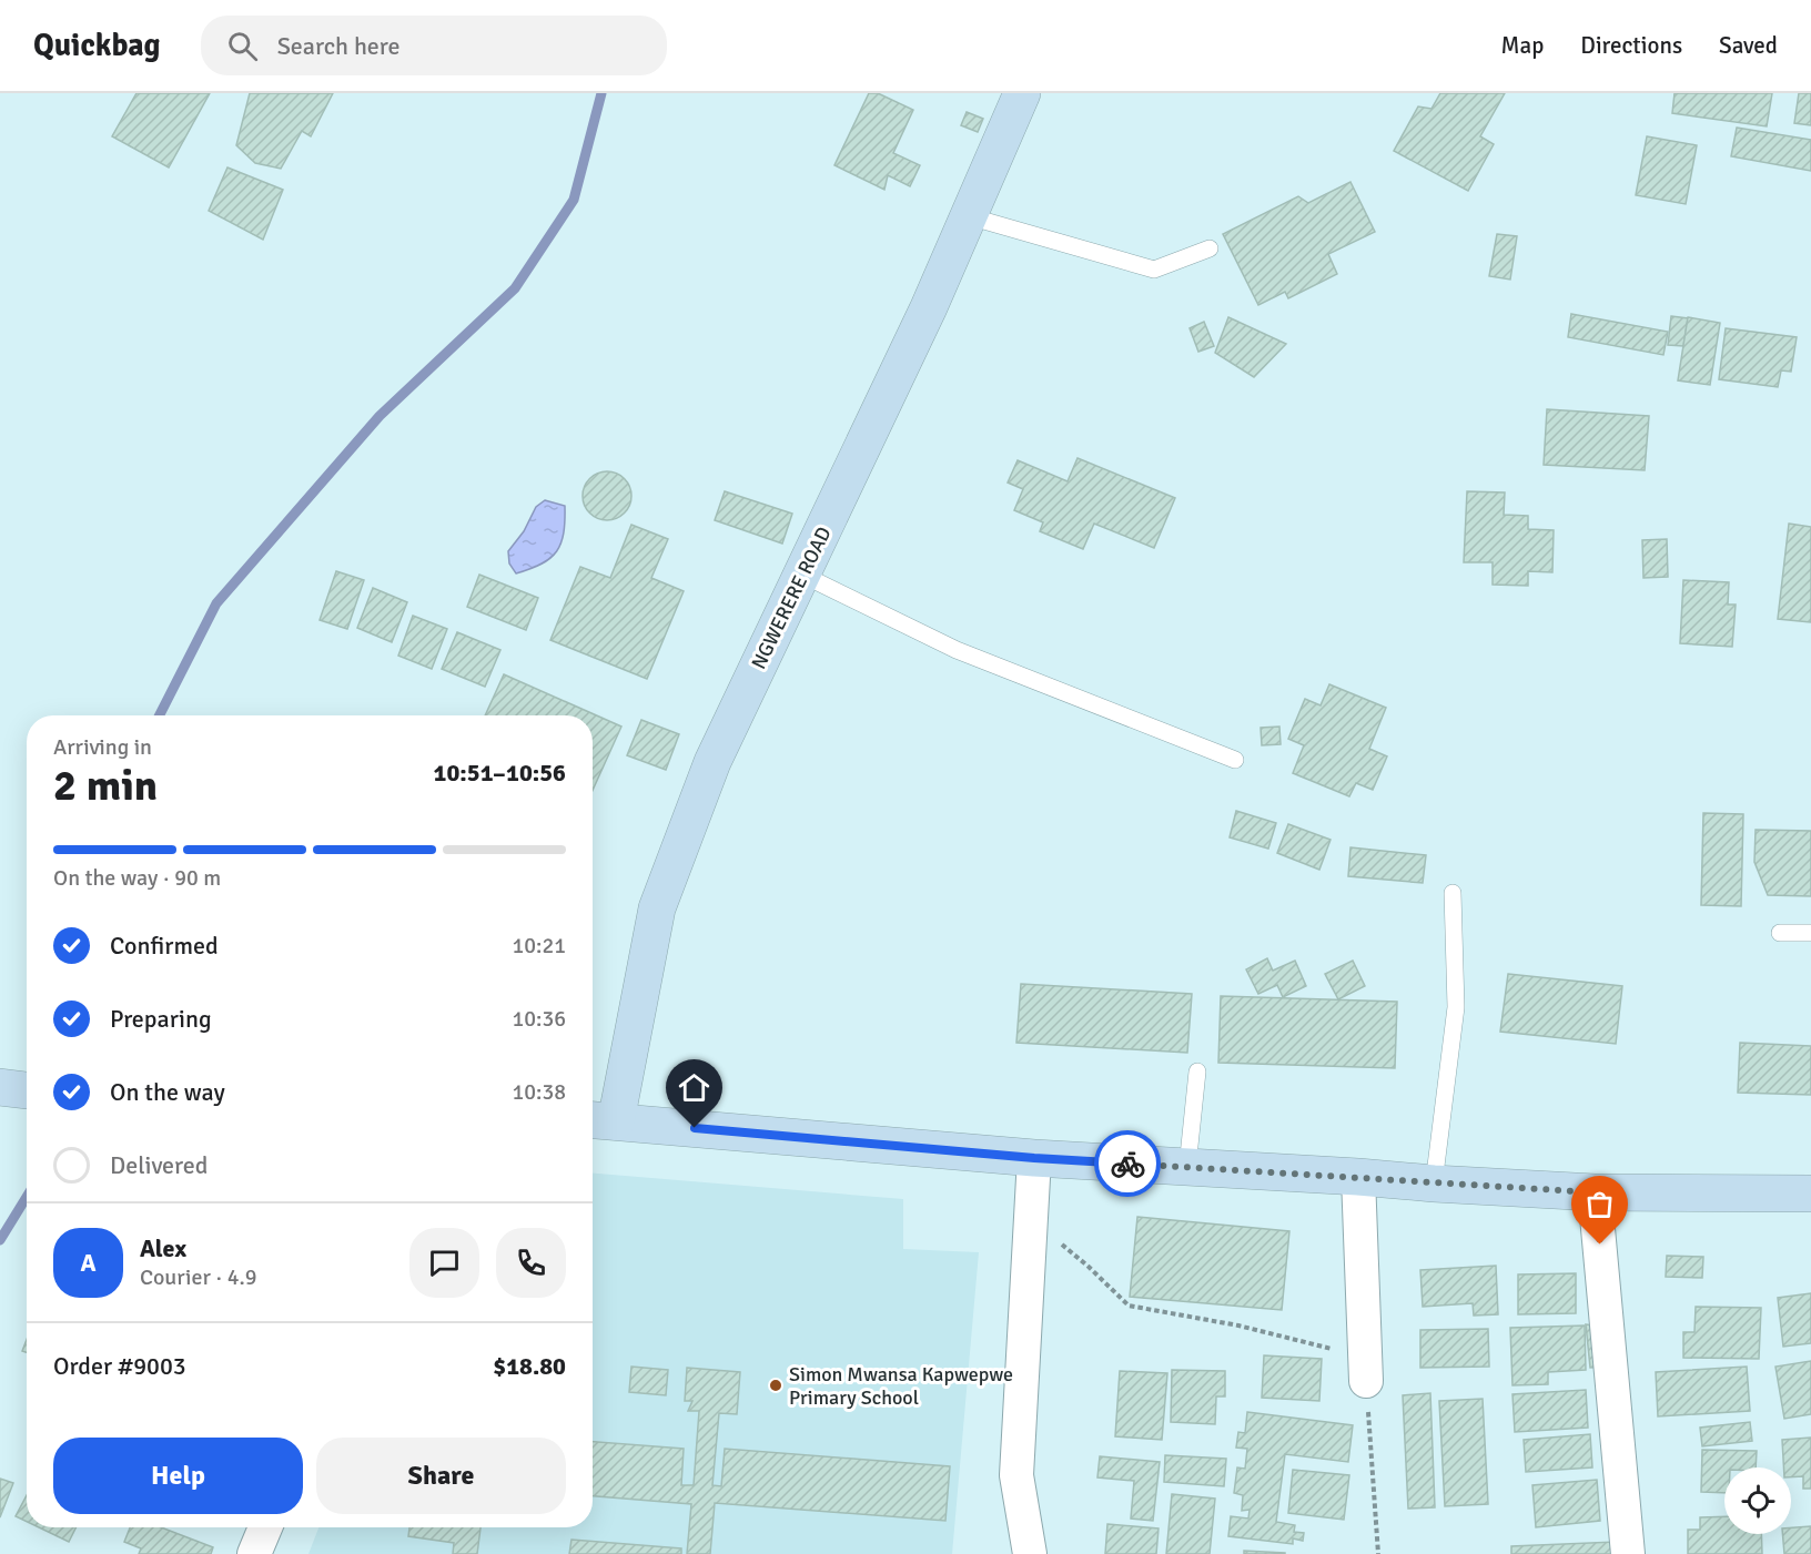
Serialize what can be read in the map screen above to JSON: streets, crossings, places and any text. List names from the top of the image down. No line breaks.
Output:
{"streets":{"main road":["NGWERERE ROAD"]},"places":["Simon Mwansa Kapwepwe Primary School"],"page":{"header":"Quickbag","search":"Search here","nav":["Map","Directions","Saved"],"heading":["2 min","Arriving in","10:51–10:56"],"panel":["Alex","Courier · 4.9","Order #9003","$18.80"],"bar":"On the way · 90 m","list":[["Confirmed","10:21"],["Preparing","10:36"],["On the way","10:38"],"Delivered"],"round":"A","buttons":["Help","Share"]}}
